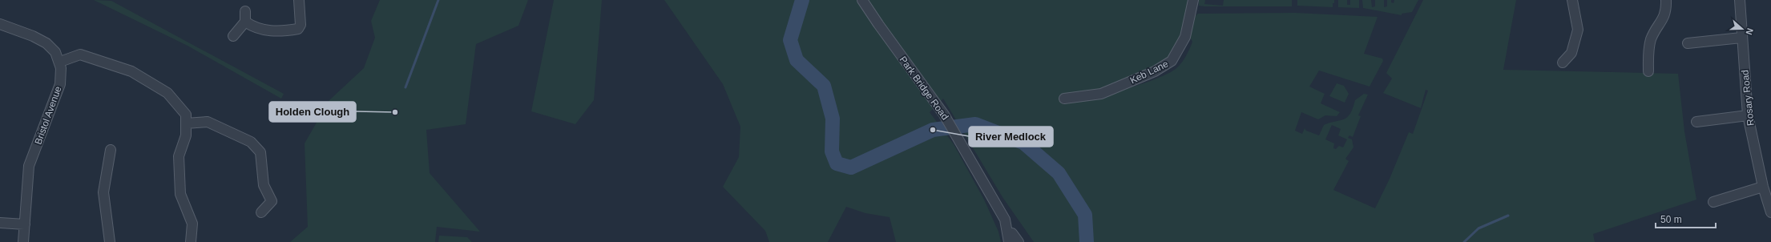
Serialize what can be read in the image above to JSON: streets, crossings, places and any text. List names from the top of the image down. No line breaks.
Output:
{"streets":{"street":["Keb Lane","Park Bridge Road","Rosary Road","Bristol Avenue"]},"places":["Holden Clough","River Medlock"],"scale_bar":"50 m","north":"right"}
